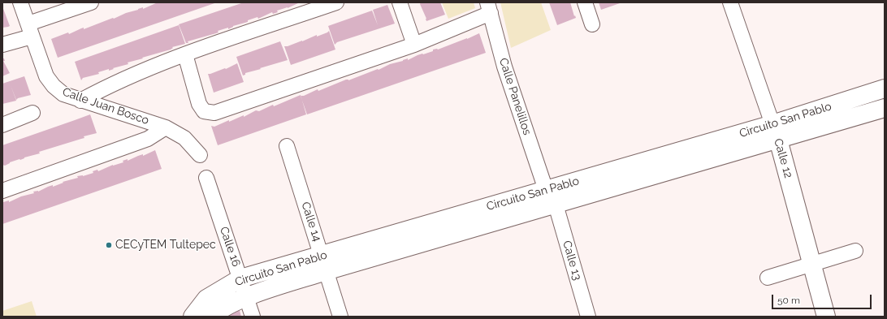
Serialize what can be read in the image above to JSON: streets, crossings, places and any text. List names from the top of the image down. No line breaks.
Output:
{"streets":{"main road":["Circuito San Pablo","Calle 12"],"street":["Calle Panelillos","Calle Juan Bosco","Calle 14","Calle 16","Calle 13"]},"crossings":[["Calle Panelillos","Circuito San Pablo"],["Circuito San Pablo","Calle 12"],["Circuito San Pablo","Calle 14"],["Circuito San Pablo","Calle 16"],["Circuito San Pablo","Calle 13"]],"places":["CECyTEM Tultepec"],"scale_bar":"50 m"}
